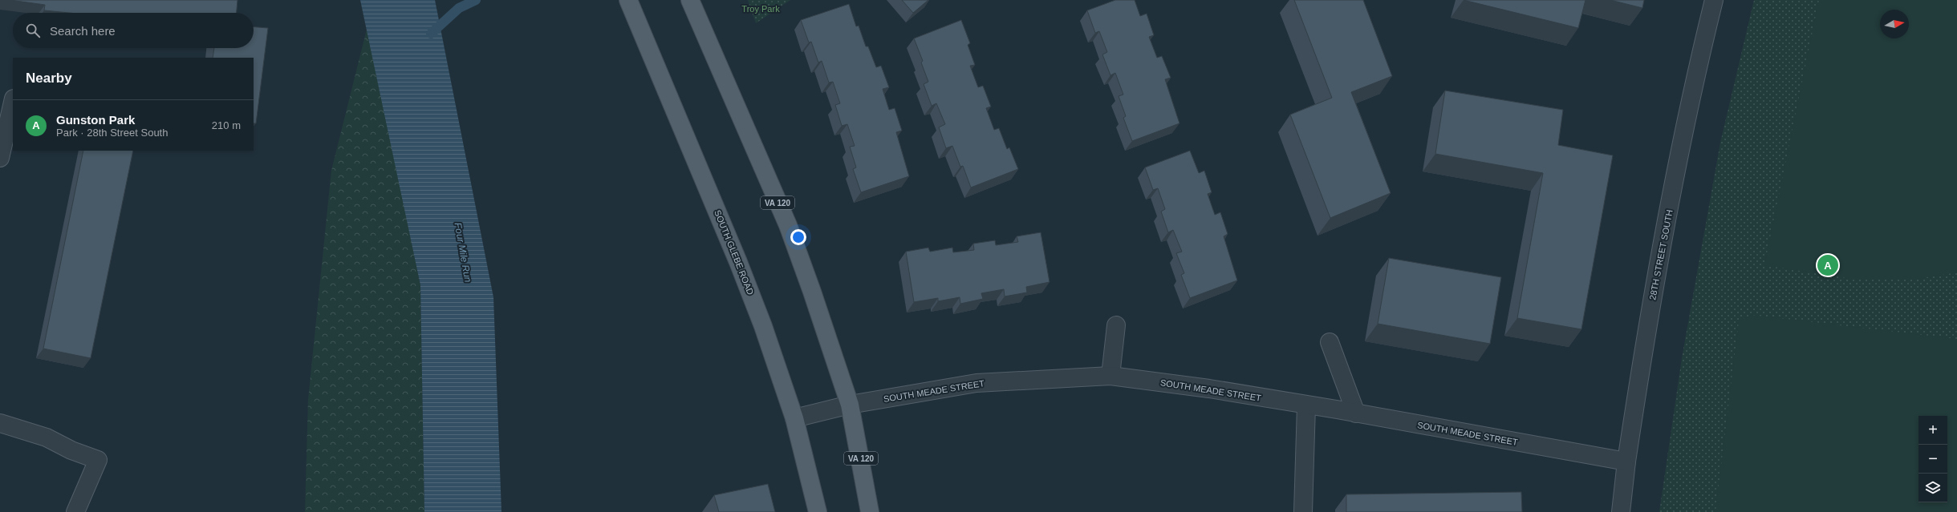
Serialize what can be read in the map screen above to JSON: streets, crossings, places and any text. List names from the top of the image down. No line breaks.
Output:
{"streets":{"main road":["VA 120","SOUTH GLEBE ROAD"],"street":["28TH STREET SOUTH","SOUTH MEADE STREET"]},"crossings":[["VA 120","SOUTH MEADE STREET"],["SOUTH GLEBE ROAD","SOUTH MEADE STREET"],["28TH STREET SOUTH","SOUTH MEADE STREET"]],"water":["Four Mile Run"],"parks":["Troy Park"],"north":"right","page":{"search":"Search here","heading":"Nearby","list":[{"mark":"A","name":"Gunston Park","note":"Park · 28th Street South","value":"210 m"}],"pins":"A","map_buttons":["+","−"]}}
